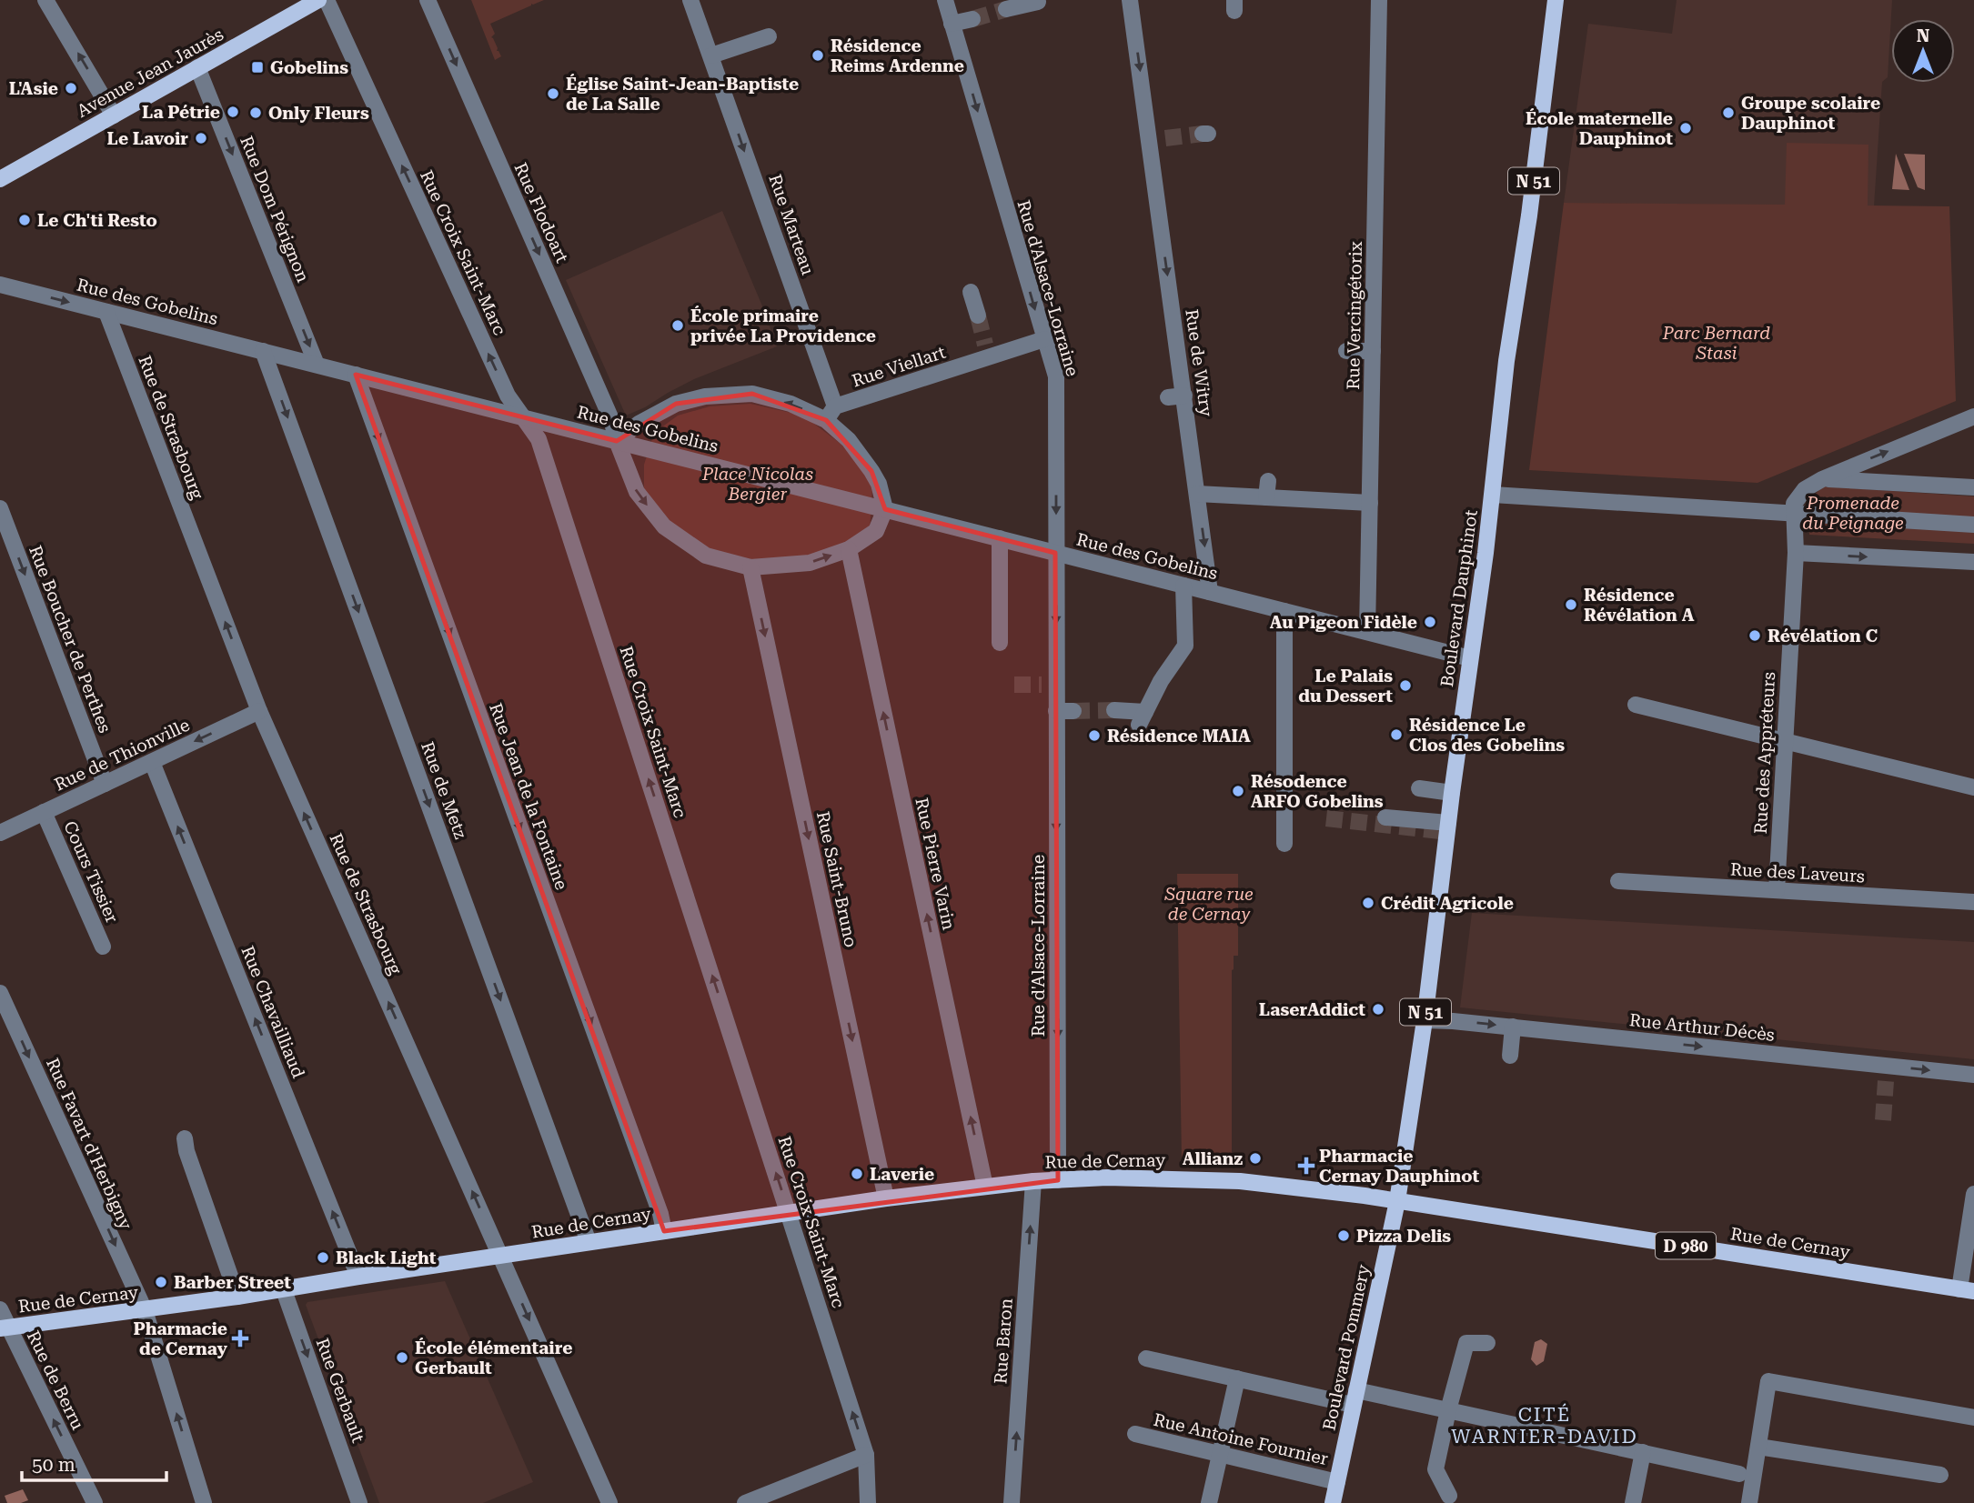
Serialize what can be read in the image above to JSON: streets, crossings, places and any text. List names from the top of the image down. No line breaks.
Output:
{"streets":{"main road":["Avenue Jean Jaurès","N 51","Boulevard Dauphinot","Rue de Cernay","D 980","Boulevard Pommery"],"street":["Rue Dom Pérignon","Rue Flodoart","Rue Marteau","Rue Croix Saint-Marc","Rue d'Alsace-Lorraine","Rue des Gobelins","Rue Vercingétorix","Rue de Witry","Rue Viellart","Rue de Strasbourg","Rue Boucher de Perthes","Rue des Appréteurs","Rue de Thionville","Rue de Metz","Rue Jean de la Fontaine","Rue Pierre Varin","Cours Tissier","Rue des Laveurs","Rue Saint-Bruno","Rue Chavailliaud","Rue Arthur Décès","Rue Favart d'Herbigny","Rue Baron","Rue de Berru","Rue Gerbault","Rue Antoine Fournier"]},"crossings":[["Avenue Jean Jaurès","Rue Dom Pérignon"],["Rue Dom Pérignon","Rue des Gobelins"],["Rue Flodoart","Rue des Gobelins"],["Rue Marteau","Rue Viellart"],["Rue Croix Saint-Marc","Rue des Gobelins"],["Rue Croix Saint-Marc","Rue de Cernay"],["Rue d'Alsace-Lorraine","Rue des Gobelins"],["Rue d'Alsace-Lorraine","Rue Viellart"],["Rue d'Alsace-Lorraine","Rue de Cernay"],["Rue des Gobelins","Rue Vercingétorix"],["Rue des Gobelins","Rue de Witry"],["Rue des Gobelins","Rue de Strasbourg"],["Rue des Gobelins","Boulevard Dauphinot"],["Rue des Gobelins","Rue de Metz"],["Rue des Gobelins","Rue Jean de la Fontaine"],["Rue de Strasbourg","Rue de Thionville"],["Rue de Strasbourg","Rue de Cernay"],["Boulevard Dauphinot","Rue Arthur Décès"],["Boulevard Dauphinot","Rue de Cernay"],["Boulevard Dauphinot","Boulevard Pommery"],["Rue Boucher de Perthes","Rue de Thionville"],["Rue des Appréteurs","Rue des Laveurs"],["Rue de Thionville","Cours Tissier"],["Rue de Thionville","Rue Chavailliaud"],["Rue de Metz","Rue de Cernay"],["Rue Jean de la Fontaine","Rue de Cernay"],["Rue Pierre Varin","Rue de Cernay"],["Rue Saint-Bruno","Rue de Cernay"],["Rue Chavailliaud","Rue de Cernay"],["Rue Favart d'Herbigny","Rue de Cernay"],["Rue de Cernay","Rue Baron"],["Rue de Cernay","Boulevard Pommery"],["Rue de Cernay","Rue de Berru"],["Rue de Cernay","Rue Gerbault"],["Boulevard Pommery","Rue Antoine Fournier"]],"one_way":["Rue Dom Pérignon","Rue Flodoart","Rue Marteau","Rue Croix Saint-Marc","Rue d'Alsace-Lorraine","Rue de Witry","Rue Boucher de Perthes","Rue de Thionville","Rue de Metz","Rue Jean de la Fontaine","Rue Pierre Varin","Rue Saint-Bruno","Rue Arthur Décès","Rue Baron","Rue de Berru","Rue Gerbault"],"districts":["CITÉ WARNIER-DAVID"],"parks":["Parc Bernard Stasi","Place Nicolas Bergier","Promenade du Peignage","Square rue de Cernay"],"places":{"other":["Résidence Reims Ardenne","L'Asie","Église Saint-Jean-Baptiste de La Salle","La Pétrie","Only Fleurs","Groupe scolaire Dauphinot","École maternelle Dauphinot","Le Lavoir","Le Ch'ti Resto","École primaire privée La Providence","Résidence Révélation A","Au Pigeon Fidèle","Révélation C","Le Palais du Dessert","Résidence Le Clos des Gobelins","Résidence MAIA","Résodence ARFO Gobelins","Crédit Agricole","LaserAddict","Allianz","Laverie","Pizza Delis","Black Light","Barber Street","École élémentaire Gerbault"],"transit":["Gobelins"],"health":["Pharmacie Cernay Dauphinot","Pharmacie de Cernay"]},"scale_bar":"50 m","north":"top"}
